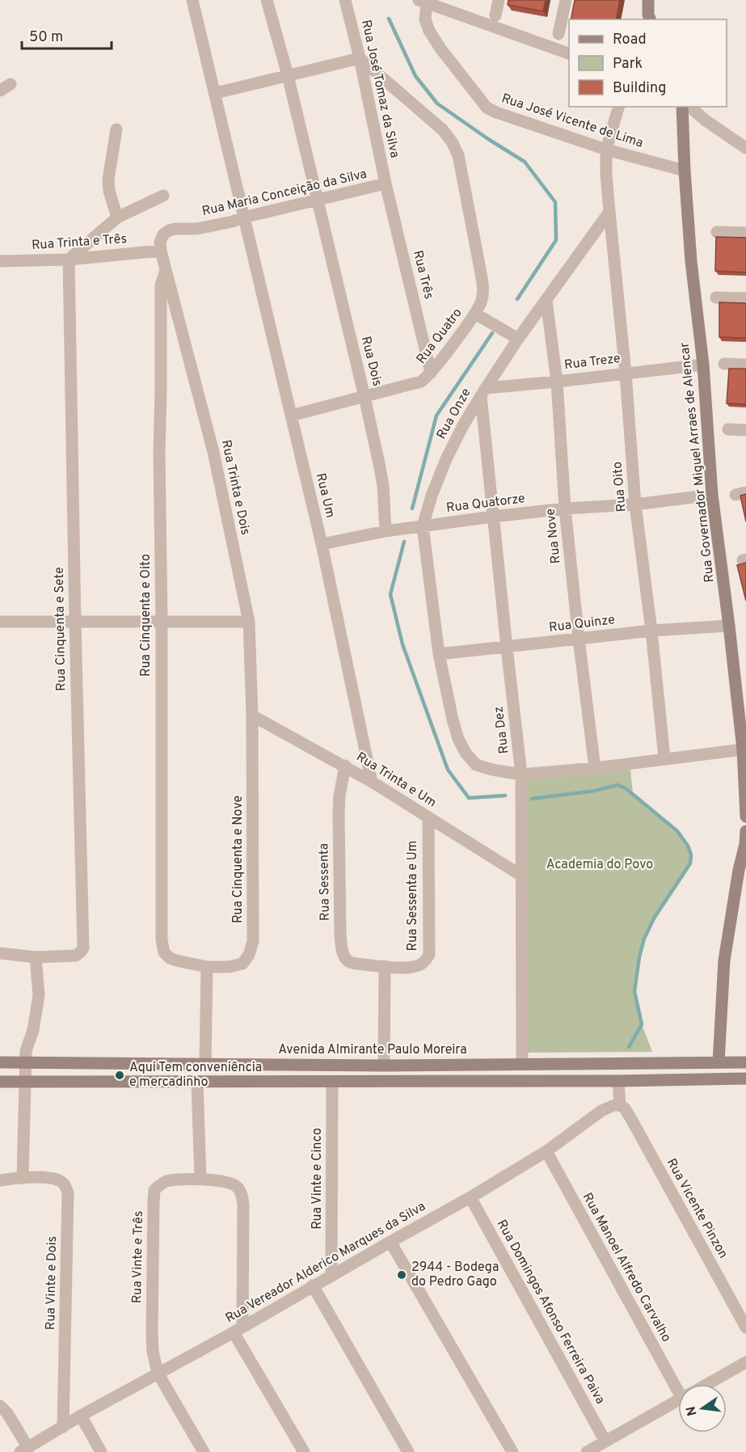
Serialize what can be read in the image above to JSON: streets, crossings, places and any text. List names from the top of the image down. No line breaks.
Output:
{"streets":{"main road":["Rua Governador Miguel Arraes de Alencar","Avenida Almirante Paulo Moreira"],"street":["Rua José Tomaz da Silva","Rua José Vicente de Lima","Rua Maria Conceição da Silva","Rua Trinta e Três","Rua Três","Rua Quatro","Rua Dois","Rua Treze","Rua Onze","Rua Oito","Rua Trinta e Dois","Rua Um","Rua Quatorze","Rua Nove","Rua Cinquenta e Oito","Rua Quinze","Rua Cinquenta e Sete","Rua Dez","Rua Trinta e Um","Rua Cinquenta e Nove","Rua Sessenta","Rua Sessenta e Um","Rua Vinte e Cinco","Rua Vicente Pinzon","Rua Vinte e Três","Rua Vereador Alderico Marques da Silva","Rua Manoel Alfredo Carvalho","Rua Vinte e Dois","Rua Domingos Afonso Ferreira Paiva"]},"crossings":[["Rua José Tomaz da Silva","Rua Maria Conceição da Silva"],["Rua José Tomaz da Silva","Rua Três"],["Rua José Tomaz da Silva","Rua Quatro"],["Rua José Vicente de Lima","Rua Governador Miguel Arraes de Alencar"],["Rua Maria Conceição da Silva","Rua Três"],["Rua Maria Conceição da Silva","Rua Dois"],["Rua Maria Conceição da Silva","Rua Um"],["Rua Maria Conceição da Silva","Rua Cinquenta e Oito"],["Rua Trinta e Três","Rua Cinquenta e Oito"],["Rua Trinta e Três","Rua Cinquenta e Sete"],["Rua Três","Rua Quatro"],["Rua Quatro","Rua Dois"],["Rua Dois","Rua Quatorze"],["Rua Treze","Rua Onze"],["Rua Treze","Rua Governador Miguel Arraes de Alencar"],["Rua Treze","Rua Oito"],["Rua Treze","Rua Nove"],["Rua Treze","Rua Dez"],["Rua Onze","Rua Oito"],["Rua Onze","Rua Quatorze"],["Rua Onze","Rua Nove"],["Rua Onze","Rua Quinze"],["Rua Onze","Rua Dez"],["Rua Governador Miguel Arraes de Alencar","Rua Quatorze"],["Rua Governador Miguel Arraes de Alencar","Rua Quinze"],["Rua Oito","Rua Quatorze"],["Rua Oito","Rua Quinze"],["Rua Trinta e Dois","Rua Cinquenta e Oito"],["Rua Trinta e Dois","Rua Trinta e Um"],["Rua Trinta e Dois","Rua Cinquenta e Nove"],["Rua Um","Rua Quatorze"],["Rua Um","Rua Trinta e Um"],["Rua Quatorze","Rua Nove"],["Rua Quatorze","Rua Dez"],["Rua Nove","Rua Quinze"],["Rua Cinquenta e Oito","Rua Cinquenta e Nove"],["Rua Quinze","Rua Dez"],["Rua Dez","Rua Trinta e Um"],["Rua Dez","Avenida Almirante Paulo Moreira"],["Rua Trinta e Um","Rua Cinquenta e Nove"],["Rua Trinta e Um","Rua Sessenta"],["Rua Trinta e Um","Rua Sessenta e Um"],["Rua Sessenta","Rua Sessenta e Um"],["Rua Vinte e Cinco","Rua Vereador Alderico Marques da Silva"],["Rua Vicente Pinzon","Rua Vereador Alderico Marques da Silva"],["Rua Vinte e Três","Rua Vereador Alderico Marques da Silva"],["Rua Vereador Alderico Marques da Silva","Rua Manoel Alfredo Carvalho"],["Rua Vereador Alderico Marques da Silva","Rua Vinte e Dois"],["Rua Vereador Alderico Marques da Silva","Rua Domingos Afonso Ferreira Paiva"]],"parks":["Academia do Povo"],"places":["Aqui Tem conveniência e mercadinho","2944 - Bodega do Pedro Gago"],"legend":["Road","Park","Building"],"scale_bar":"50 m","north":"left"}
